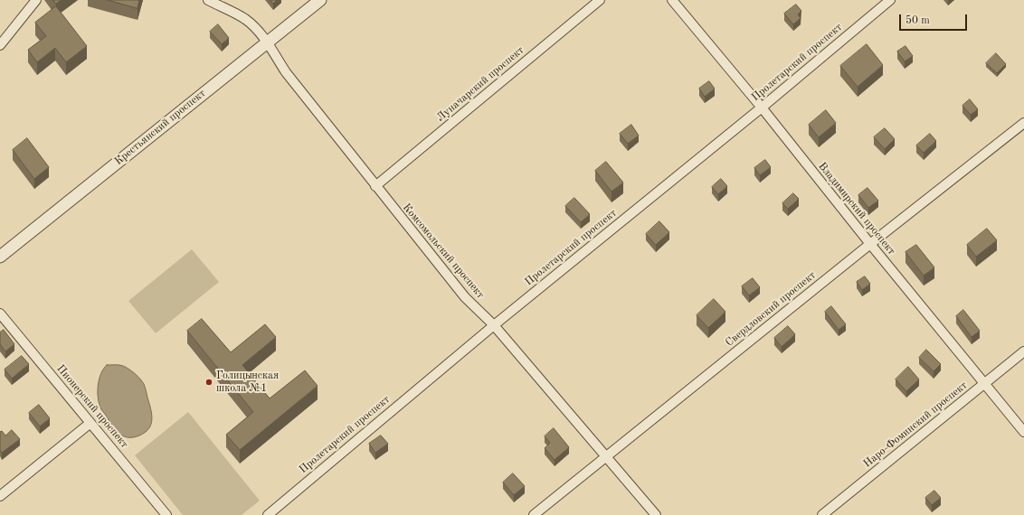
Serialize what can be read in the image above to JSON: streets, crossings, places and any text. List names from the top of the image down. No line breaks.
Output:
{"streets":{"street":["Пролетарский проспект","Луначарский проспект","Крестьянский проспект","Владимирский проспект","Комсомольский проспект","Свердловский проспект","Пионерский проспект","Наро-Фоминский проспект"]},"crossings":[["Пролетарский проспект","Владимирский проспект"],["Пролетарский проспект","Комсомольский проспект"],["Луначарский проспект","Комсомольский проспект"],["Крестьянский проспект","Комсомольский проспект"],["Владимирский проспект","Свердловский проспект"],["Владимирский проспект","Наро-Фоминский проспект"],["Комсомольский проспект","Свердловский проспект"]],"places":["Голицынская школа №1"],"scale_bar":"50 m"}
